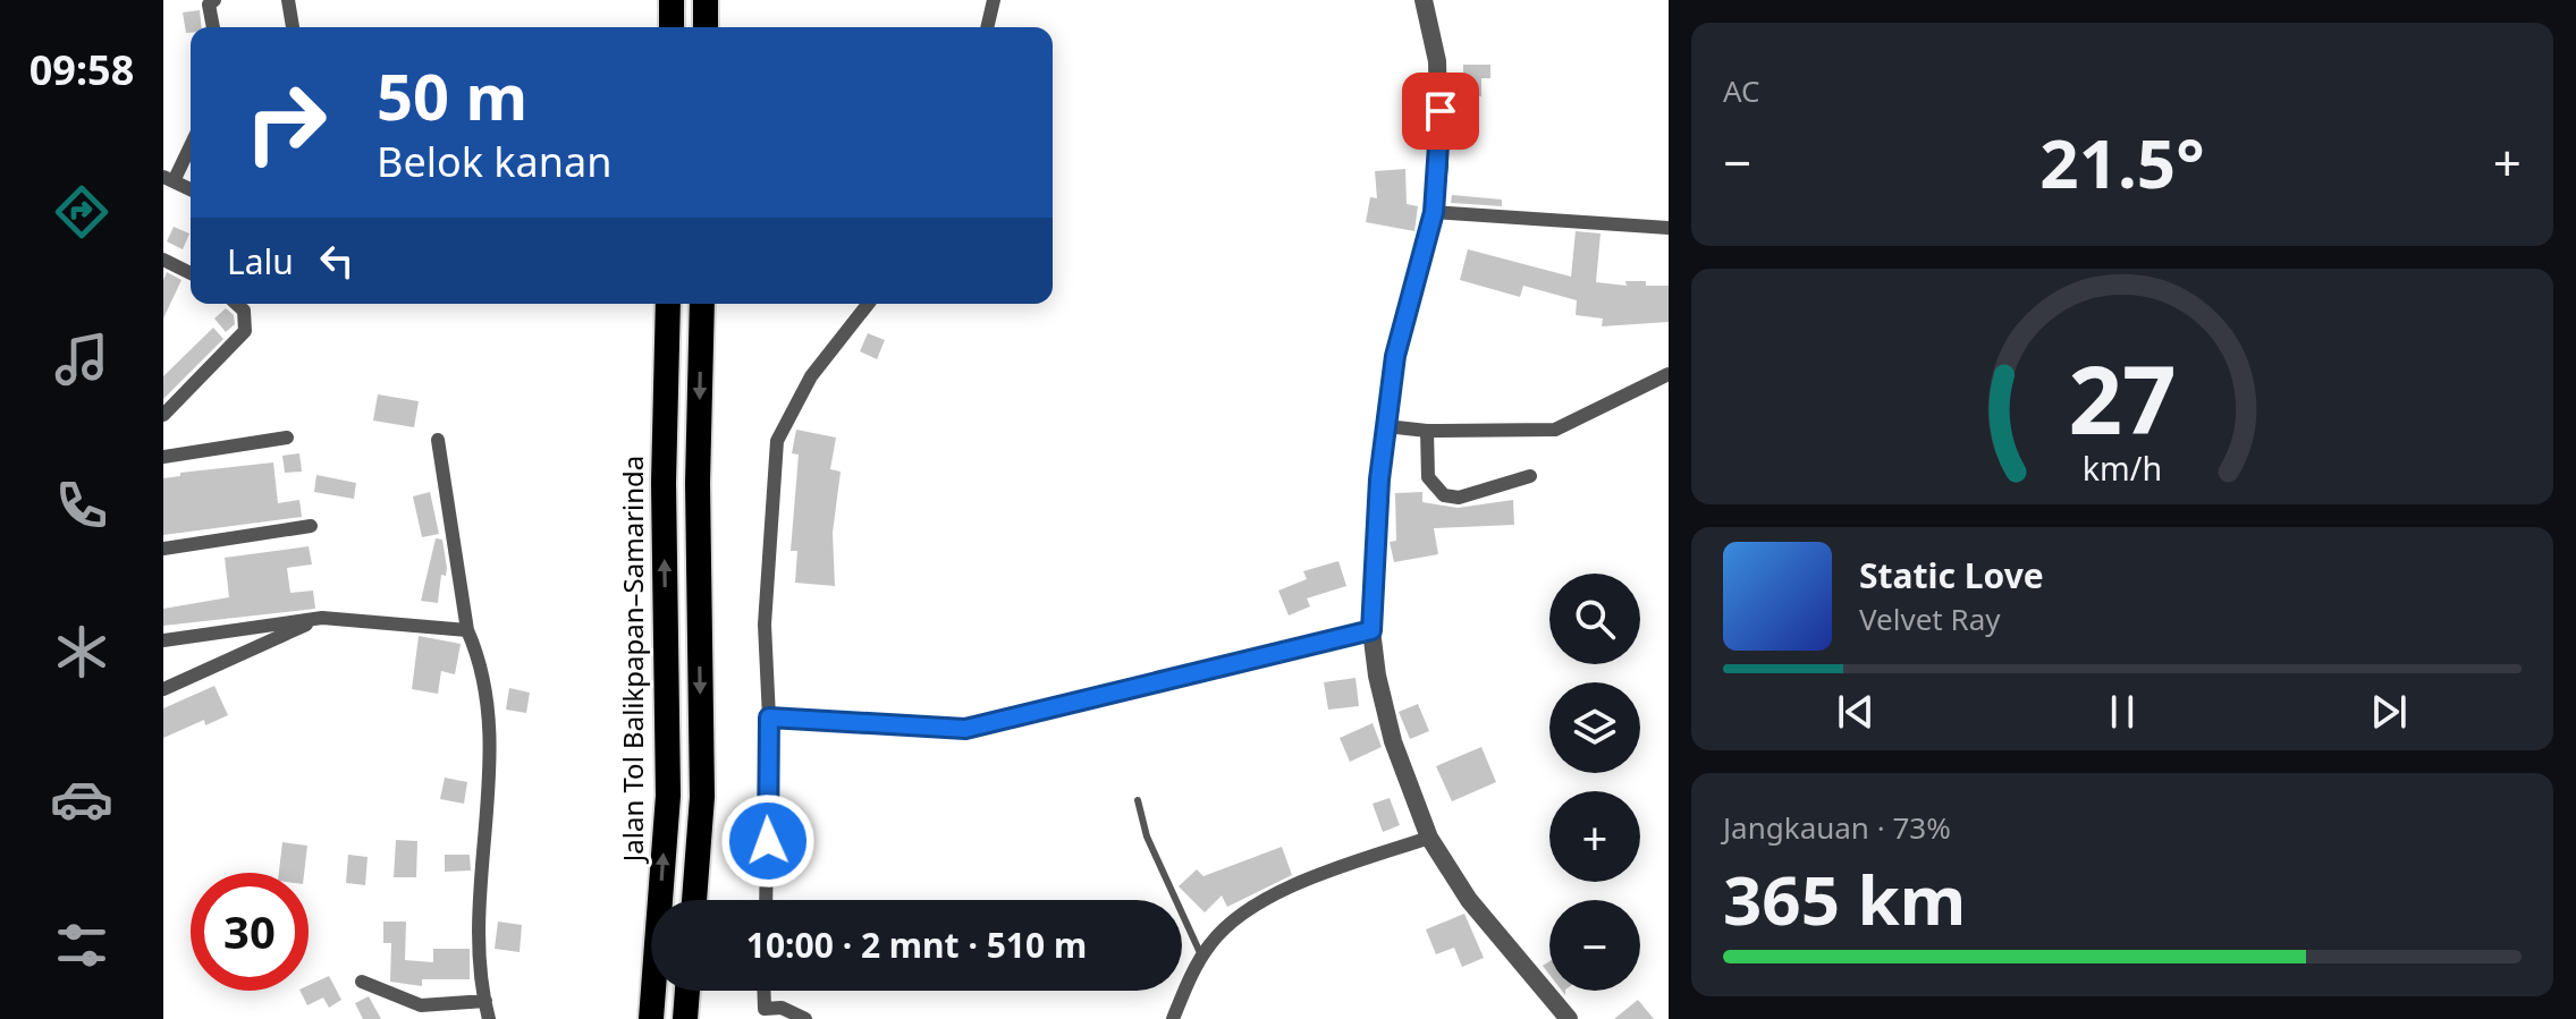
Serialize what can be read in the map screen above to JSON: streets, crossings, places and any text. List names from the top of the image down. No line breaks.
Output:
{"streets":{"highway":["Jalan Tol Balikpapan–Samarinda"]},"page":{"tabs":"09:58","tile":["AC",["Jangkauan · 73%","365 km"]],"turn":["50 m","Belok kanan"],"heat":["−","21.5°","+"],"then":"Lalu","song":["Static Love","Velvet Ray"],"map_buttons":["+","−"],"limit":"30","trip":"10:00 · 2 mnt · 510 m","gauge":["27","km/h"]}}
